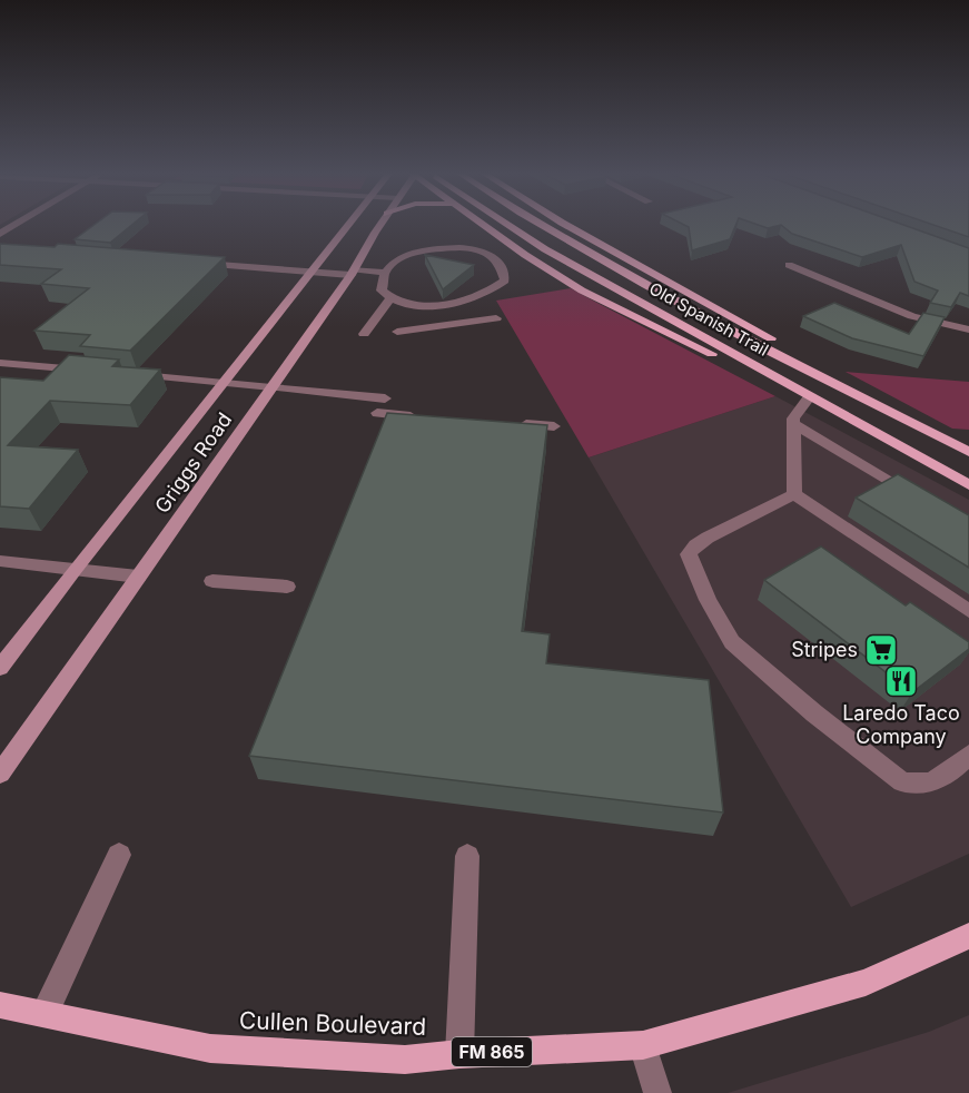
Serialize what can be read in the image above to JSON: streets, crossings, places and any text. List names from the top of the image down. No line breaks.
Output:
{"streets":{"main road":["Old Spanish Trail","Griggs Road","Cullen Boulevard","FM 865"]},"places":{"supermarket":["Stripes"],"restaurant":["Laredo Taco Company"]}}
